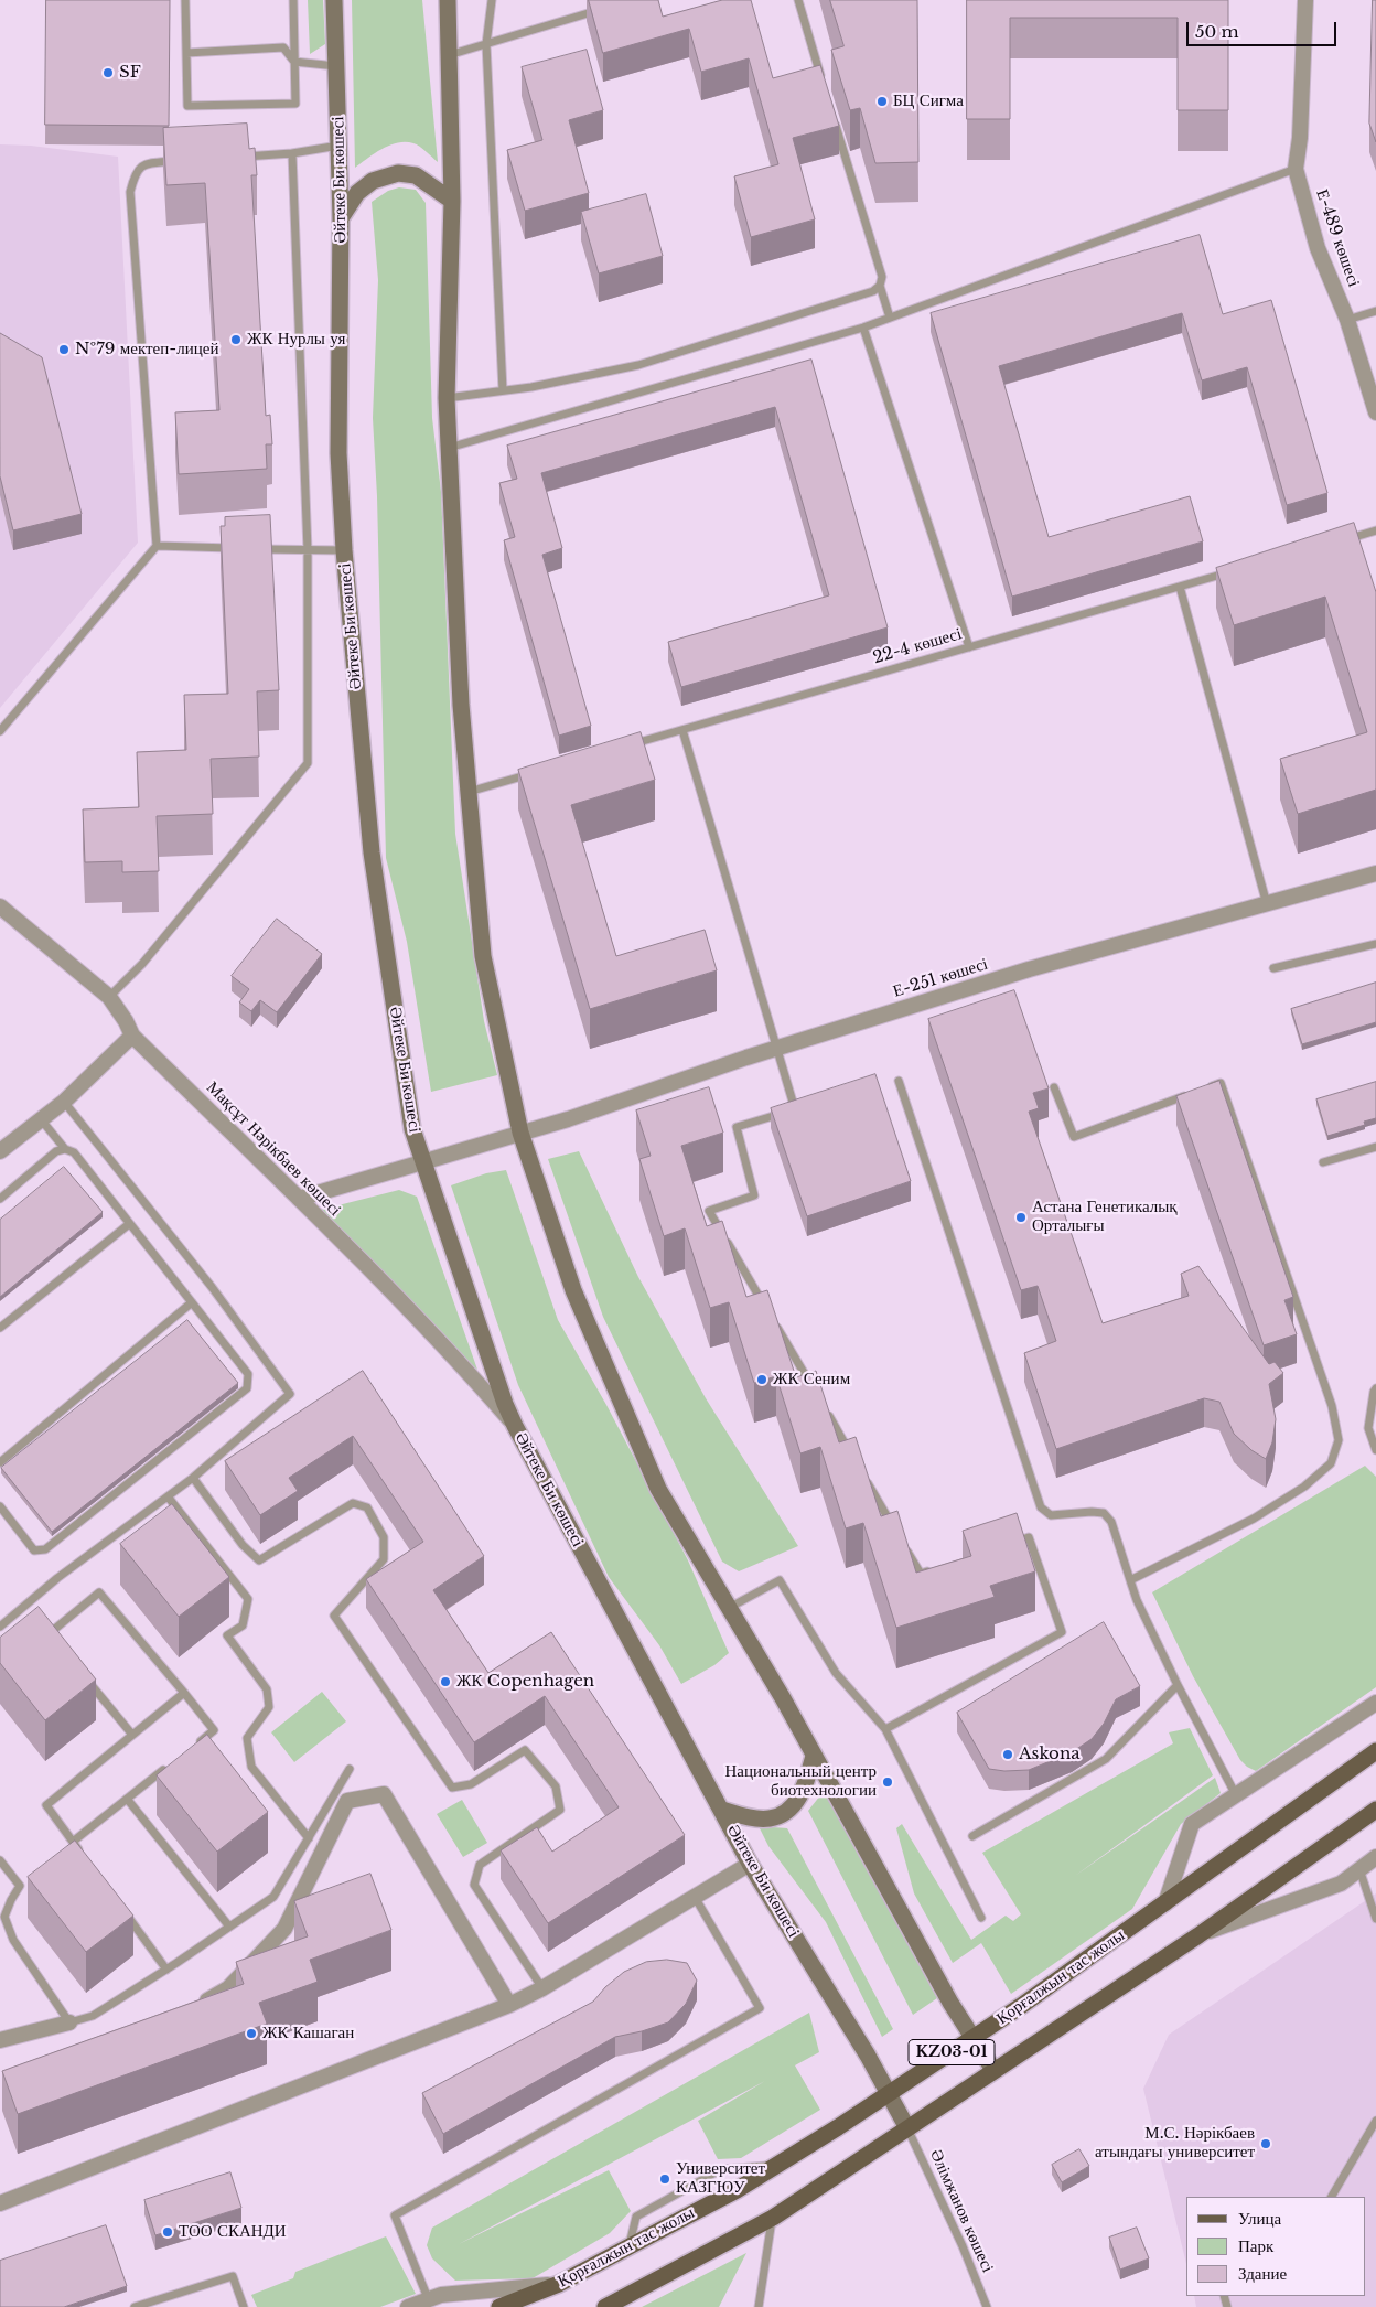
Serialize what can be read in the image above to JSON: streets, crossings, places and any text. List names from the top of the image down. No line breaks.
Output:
{"streets":{"main road":["Қорғалжын тас жолы","KZ03-01"],"street":["Әйтеке Би көшесі","Е-489 көшесі","Е-251 көшесі","Мақсұт Нәрікбаев көшесі"],"lane":["22-4 көшесі","Әлімжанов көшесі"]},"crossings":[["Әйтеке Би көшесі","Е-251 көшесі"],["Әйтеке Би көшесі","Мақсұт Нәрікбаев көшесі"],["Әйтеке Би көшесі","Қорғалжын тас жолы"],["Әйтеке Би көшесі","KZ03-01"],["Әйтеке Би көшесі","Әлімжанов көшесі"],["Е-251 көшесі","Мақсұт Нәрікбаев көшесі"],["KZ03-01","Әлімжанов көшесі"]],"places":["SF","БЦ Сигма","ЖК Нурлы уя","№79 мектеп-лицей","Астана Генетикалық Орталығы","ЖК Сеним","ЖК Copenhagen","Askona","Национальный центр биотехнологии","ЖК Кашаган","М.С. Нәрікбаев атындағы университет","Университет КАЗГЮУ","ТОО СКАНДИ"],"legend":["Улица","Парк","Здание"],"scale_bar":"50 m"}
